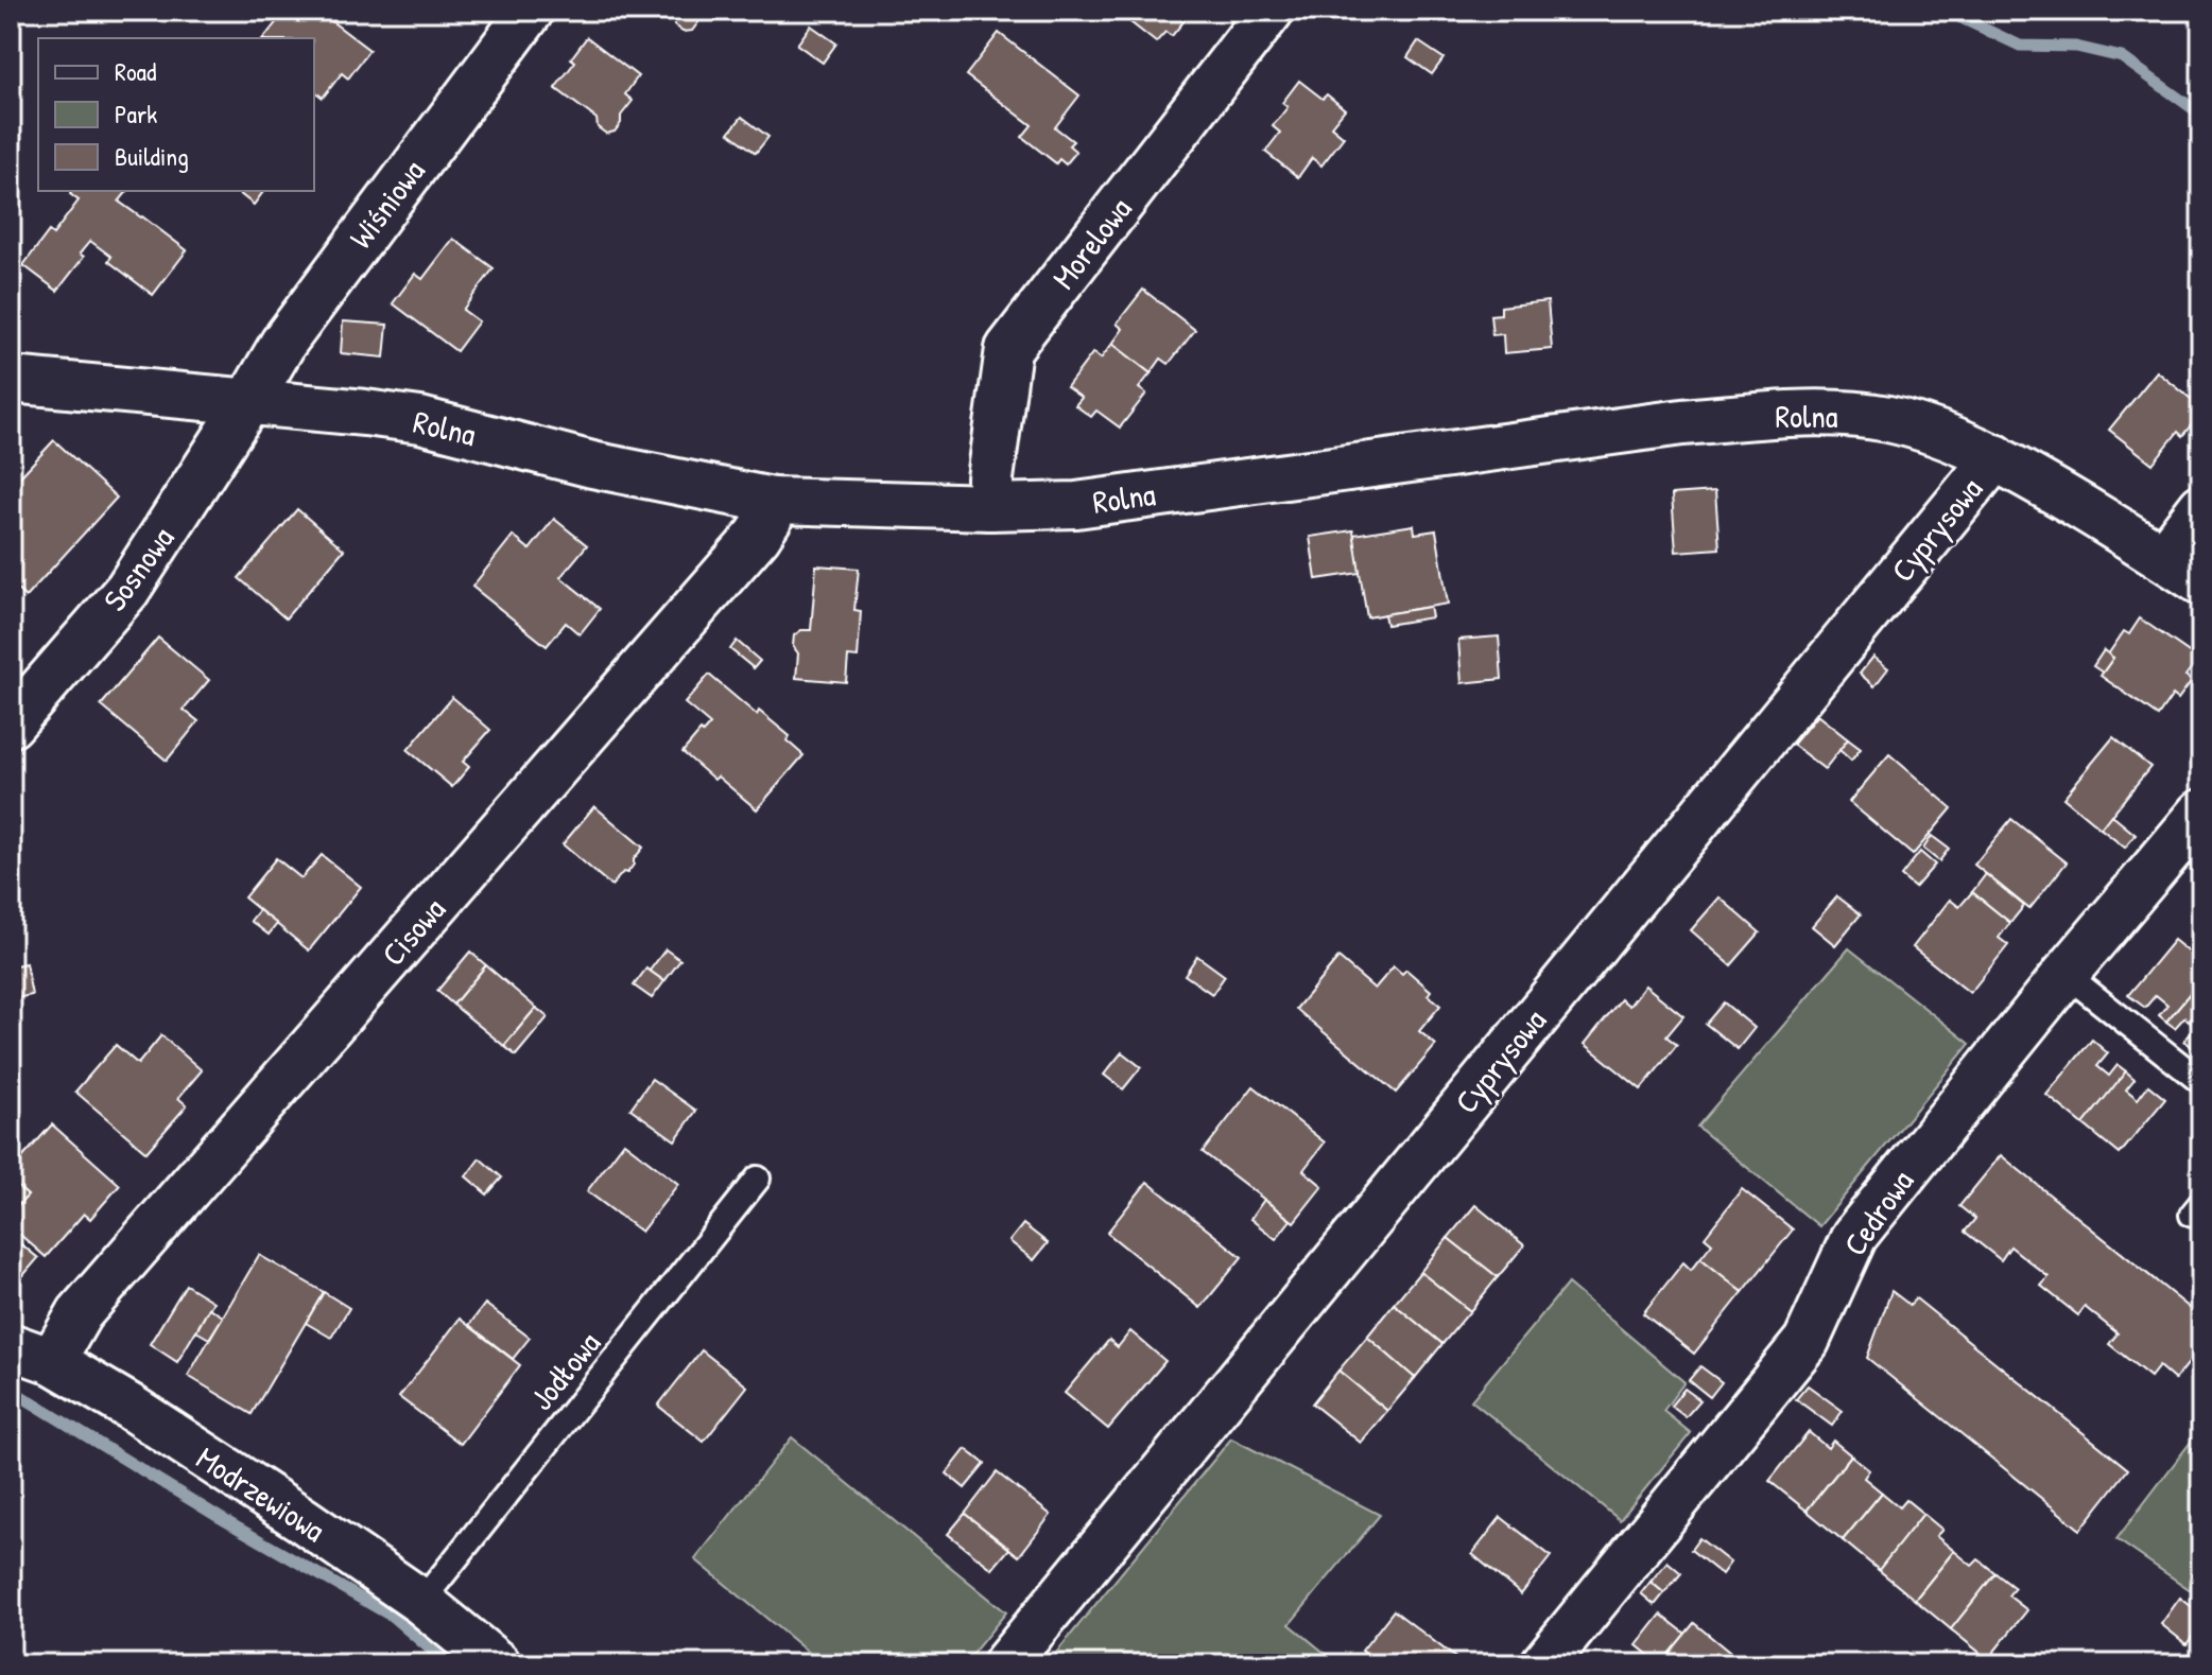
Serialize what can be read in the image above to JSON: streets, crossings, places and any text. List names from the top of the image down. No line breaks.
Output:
{"streets":{"street":["Wiśniowa","Morelowa","Rolna","Cyprysowa","Sosnowa","Cisowa","Cedrowa","Modrzewiowa"],"lane":["Jodłowa"]},"crossings":[["Wiśniowa","Rolna"],["Wiśniowa","Sosnowa"],["Morelowa","Rolna"],["Rolna","Cyprysowa"],["Rolna","Sosnowa"],["Rolna","Cisowa"],["Cisowa","Modrzewiowa"],["Jodłowa","Modrzewiowa"]],"legend":["Road","Park","Building"]}
